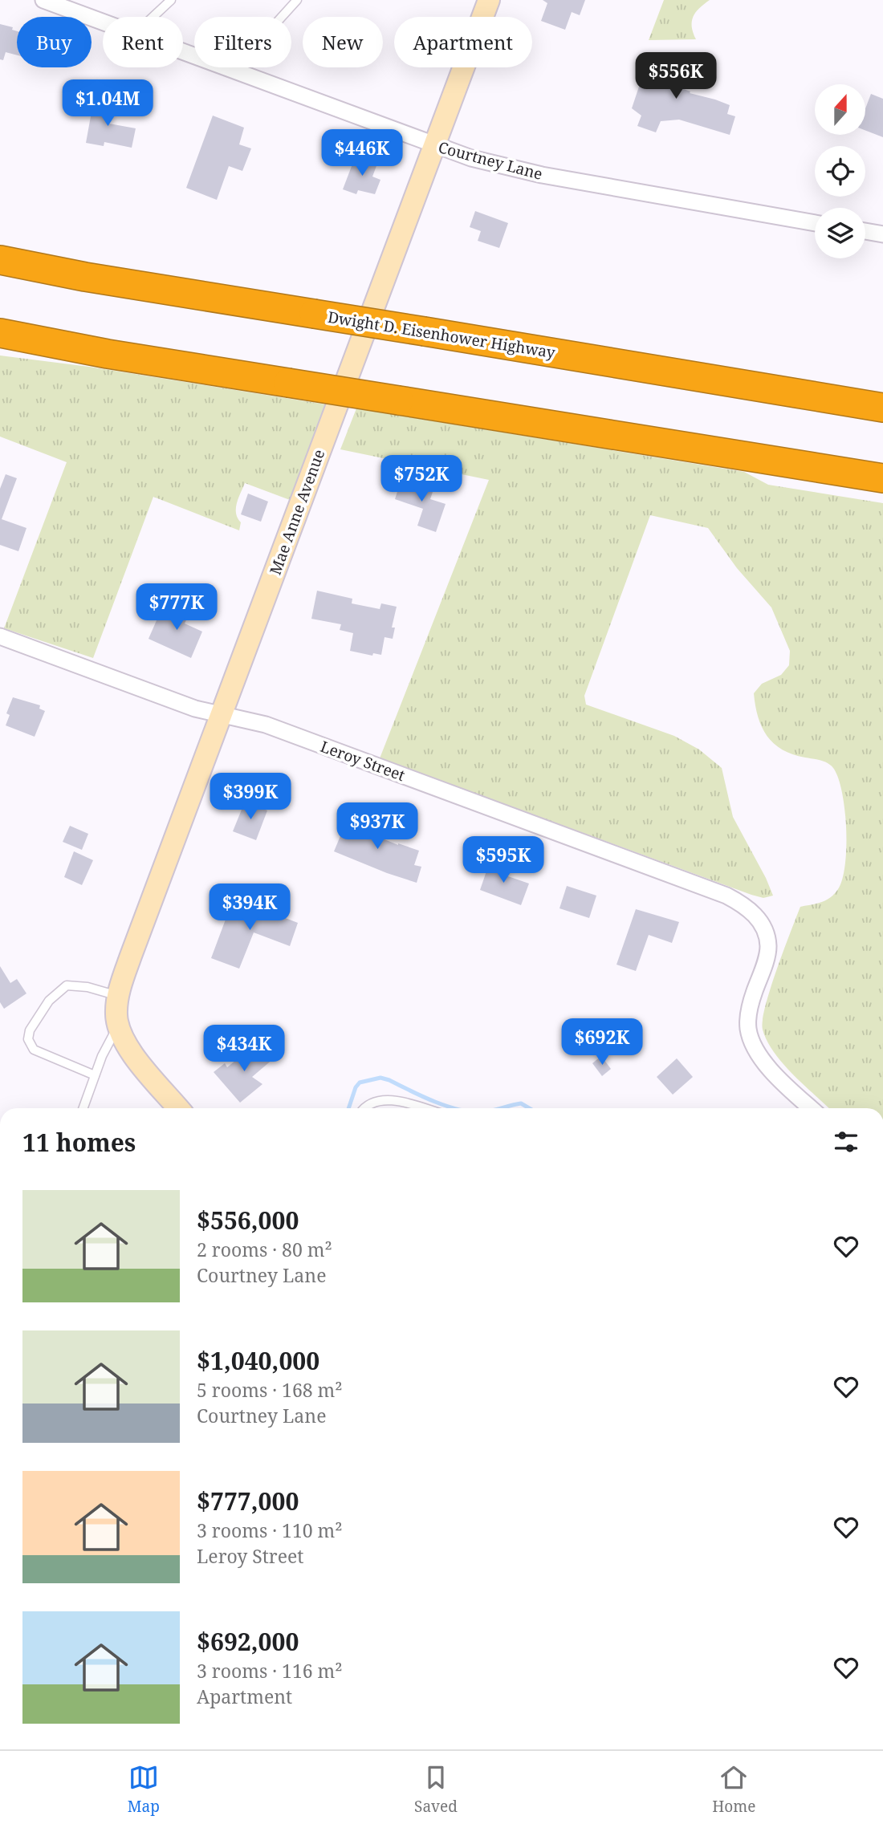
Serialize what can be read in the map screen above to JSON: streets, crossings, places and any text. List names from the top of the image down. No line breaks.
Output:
{"streets":{"highway":["Dwight D. Eisenhower Highway"],"street":["Courtney Lane","Mae Anne Avenue","Leroy Street"]},"crossings":[["Courtney Lane","Mae Anne Avenue"],["Mae Anne Avenue","Leroy Street"]],"north":"top","page":{"chip":["Buy","Rent","Filters","New","Apartment"],"price":["$556K","$1.04M","$446K","$752K","$777K","$399K","$937K","$595K","$394K","$692K","$434K"],"heading":"11 homes","list":[{"name":"$556,000","note":"2 rooms · 80 m² · Courtney Lane"},{"name":"$1,040,000","note":"5 rooms · 168 m² · Courtney Lane"},{"name":"$777,000","note":"3 rooms · 110 m² · Leroy Street"},{"name":"$692,000","note":"3 rooms · 116 m² · Apartment"}],"tabs":["Map","Saved","Home"]}}
